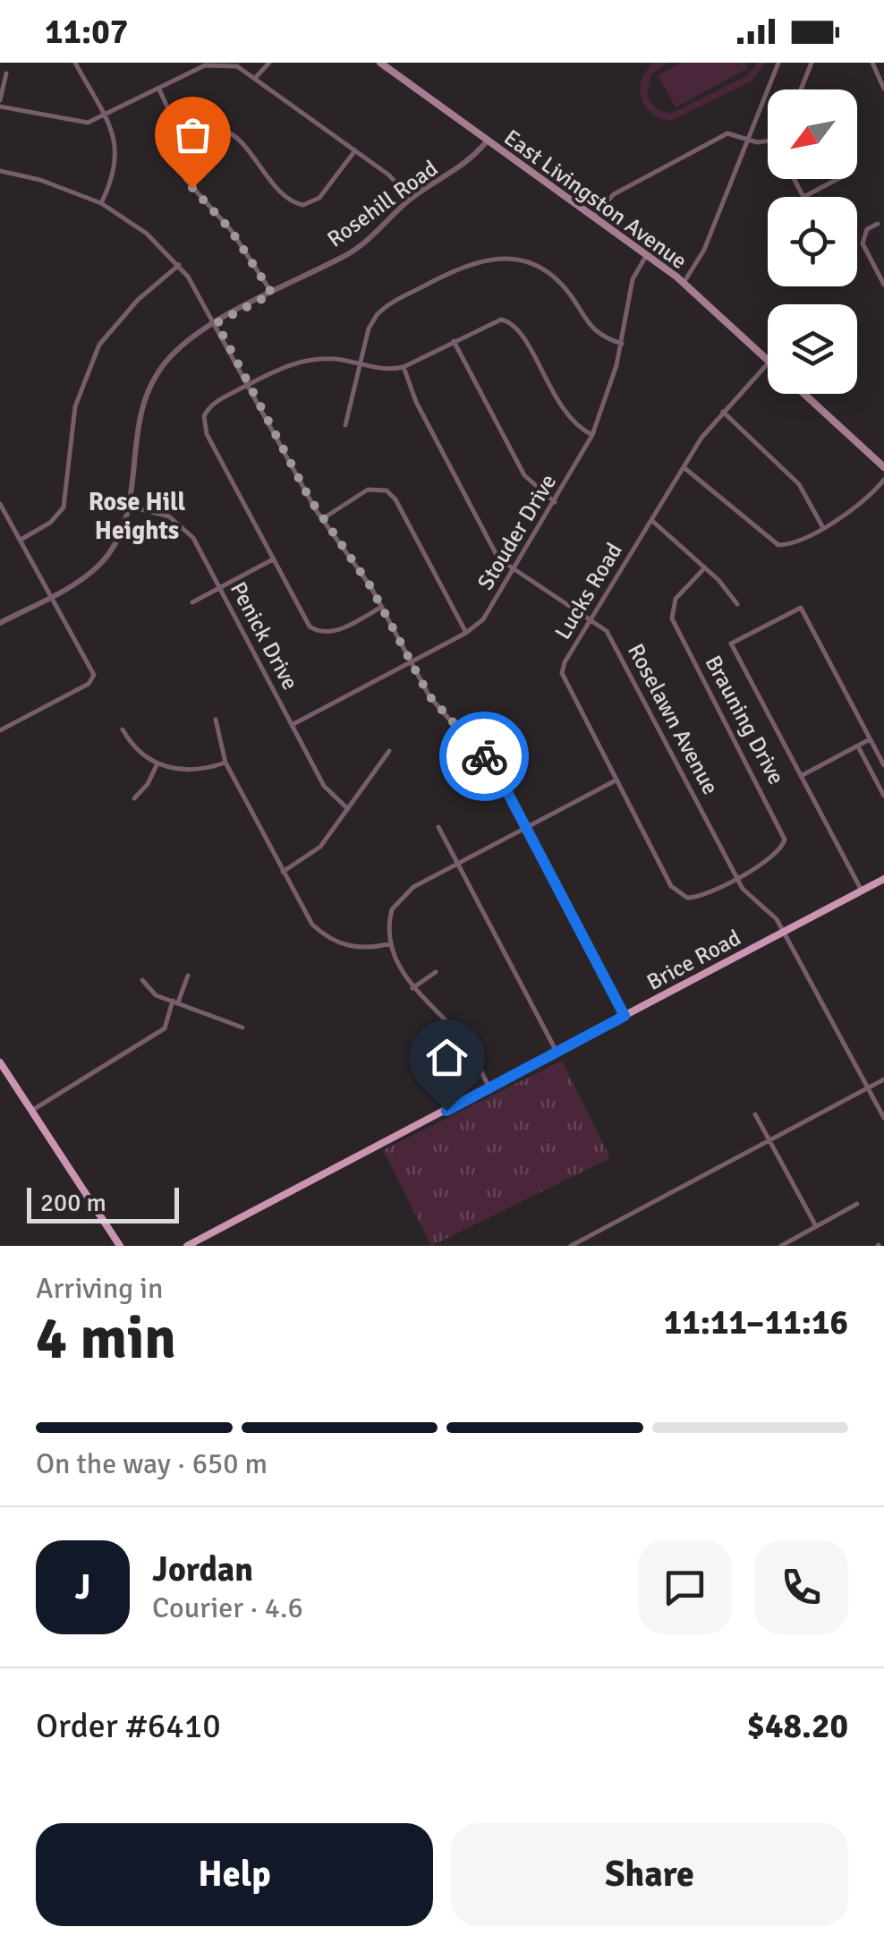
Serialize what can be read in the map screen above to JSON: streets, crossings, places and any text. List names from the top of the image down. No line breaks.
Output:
{"streets":{"main road":["East Livingston Avenue","Brice Road"],"street":["Rosehill Road","Stouder Drive","Lucks Road","Penick Drive","Roselawn Avenue","Brauning Drive"]},"crossings":[["East Livingston Avenue","Rosehill Road"],["East Livingston Avenue","Stouder Drive"],["Rosehill Road","Penick Drive"],["Stouder Drive","Penick Drive"],["Stouder Drive","Roselawn Avenue"],["Lucks Road","Roselawn Avenue"],["Lucks Road","Brauning Drive"],["Roselawn Avenue","Brauning Drive"],["Roselawn Avenue","Brice Road"]],"districts":["Rose Hill Heights"],"scale_bar":"200 m","north":"bottom left","page":{"status":"11:07","scale":"200 m","heading":["4 min","Arriving in","11:11–11:16"],"panel":["Jordan","Courier · 4.6","Order #6410","$48.20"],"bar":"On the way · 650 m","round":"J","buttons":["Help","Share"]}}
